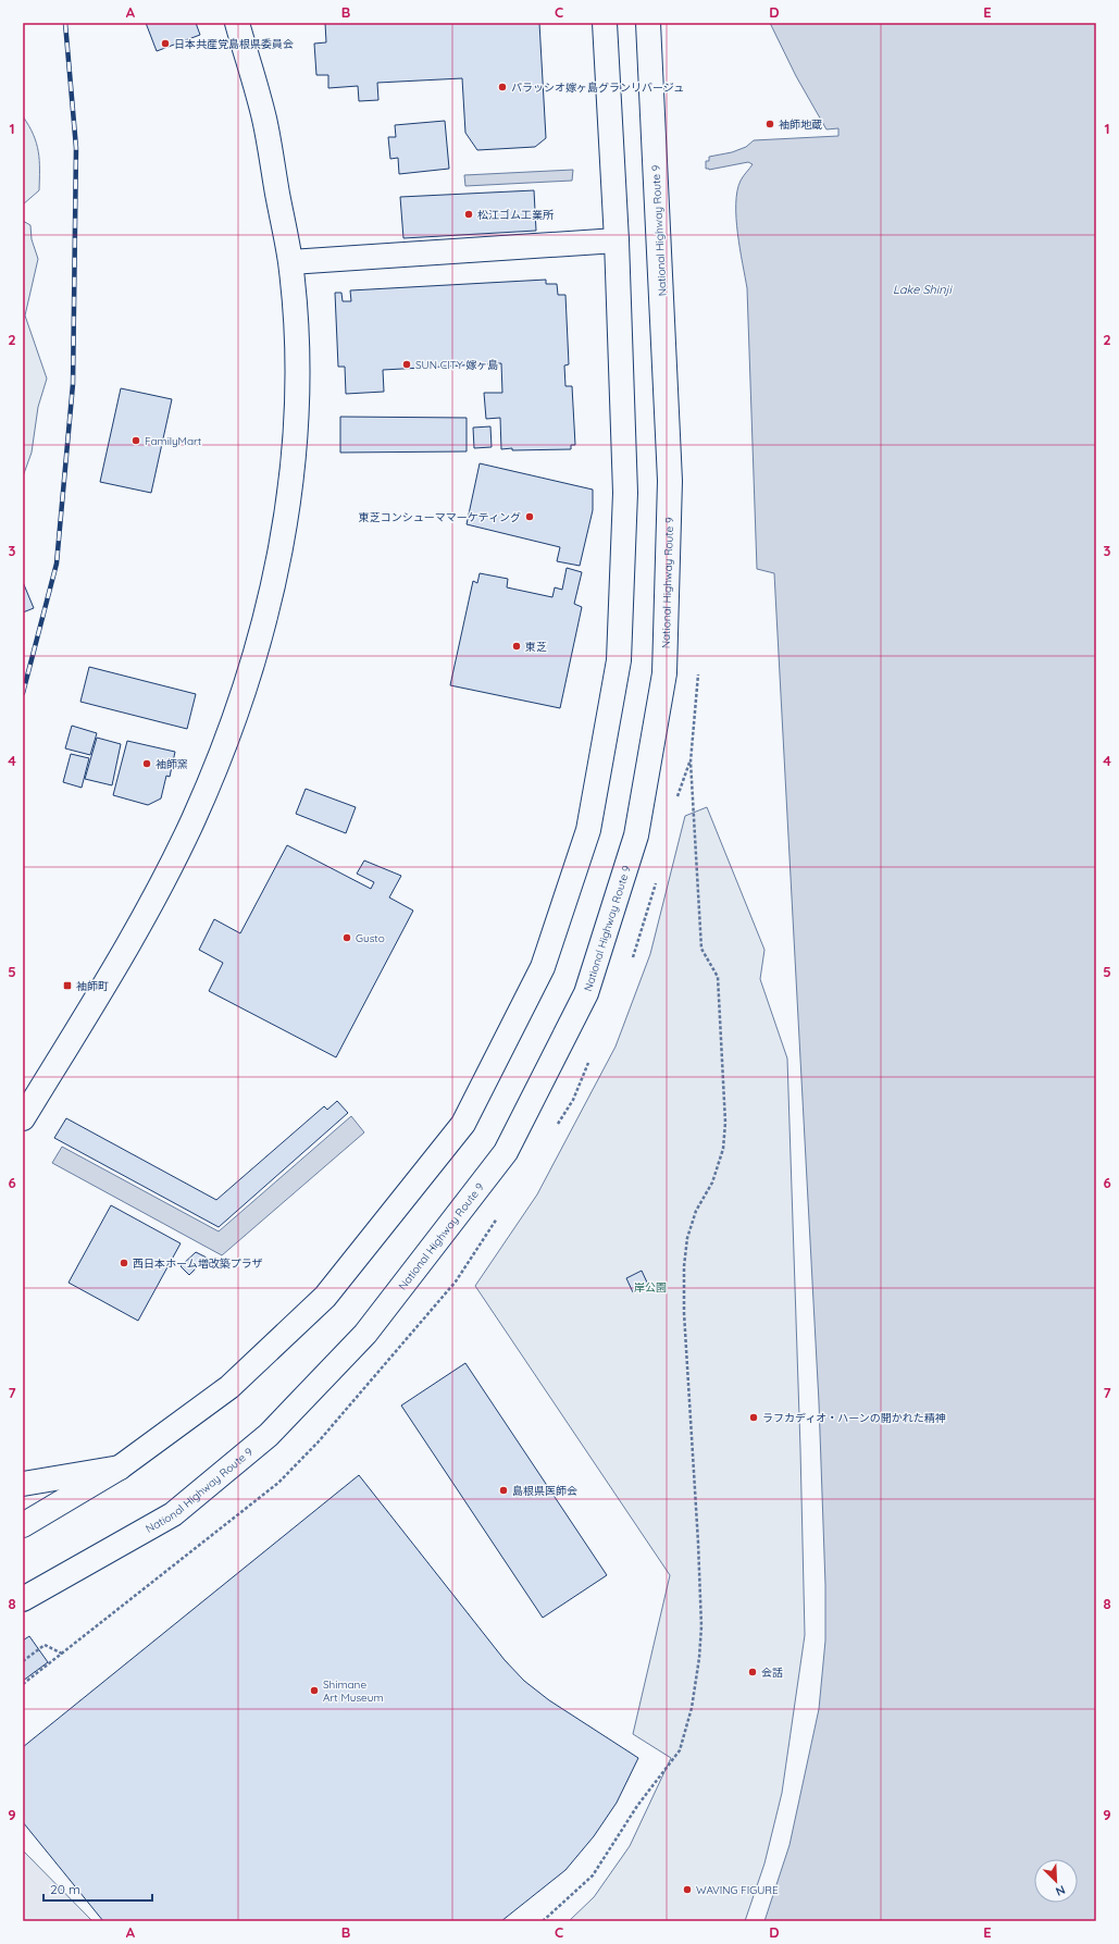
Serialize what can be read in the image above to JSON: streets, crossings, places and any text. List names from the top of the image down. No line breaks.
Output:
{"streets":{"main road":["National Highway Route 9"]},"water":["Lake Shinji"],"parks":["岸公園"],"places":{"other":["日本共産党島根県委員会","パラッシオ嫁ヶ島グランリバージュ","袖師地蔵","松江ゴム工業所","SUN CITY 嫁ヶ島","FamilyMart","東芝コンシューママーケティング","東芝","袖師窯","Gusto","西日本ホーム増改築プラザ","ラフカディオ・ハーンの開かれた精神","島根県医師会","会話","Shimane Art Museum","WAVING FIGURE"],"transit":["袖師町"]},"scale_bar":"20 m","north":"bottom right","grid":{"columns":["A","B","C","D","E"],"rows":["1","2","3","4","5","6","7","8","9"]}}
